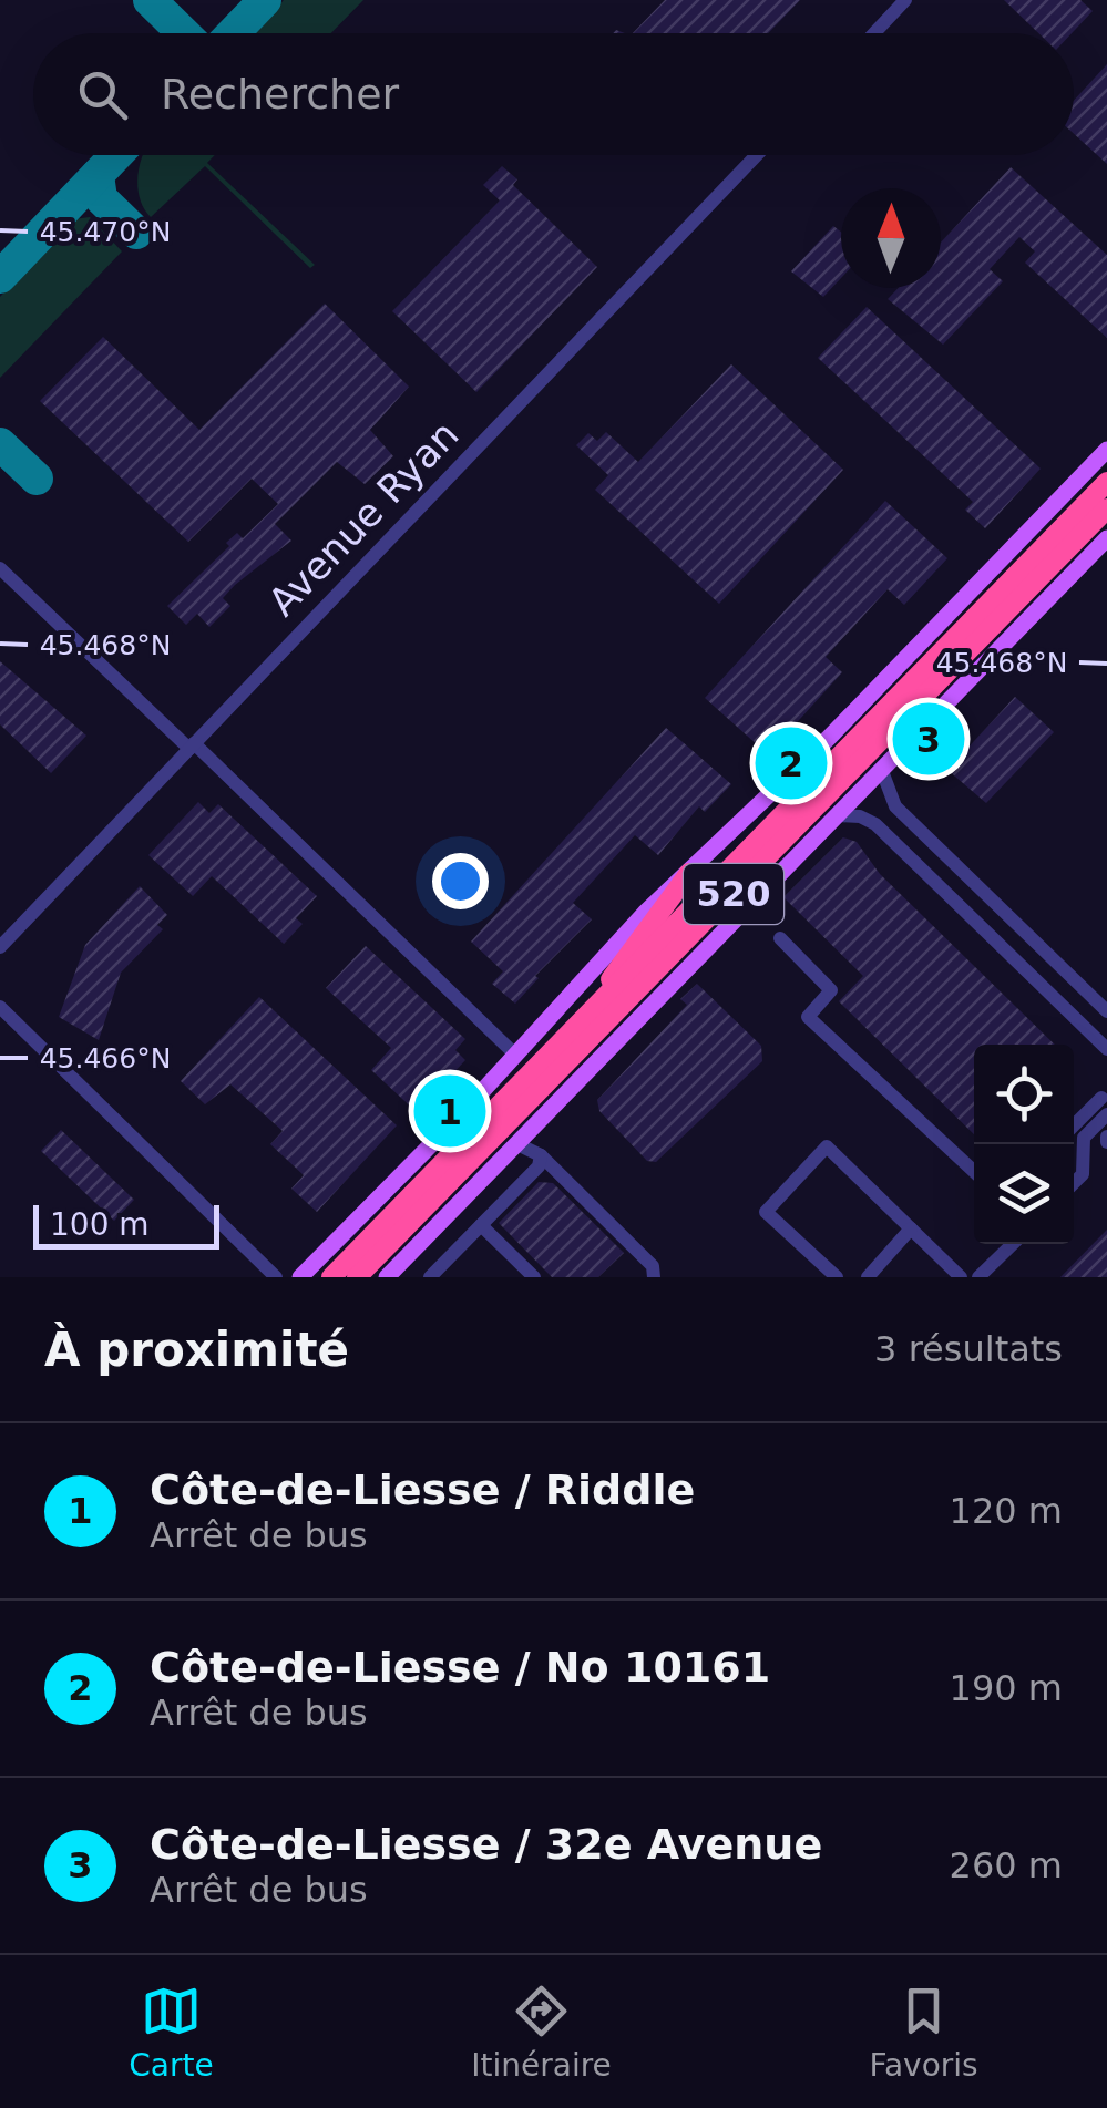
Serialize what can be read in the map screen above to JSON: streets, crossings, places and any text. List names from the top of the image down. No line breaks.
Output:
{"streets":{"highway":["520"],"street":["Avenue Ryan"]},"scale_bar":"100 m","north":"top","page":{"search":"Rechercher","pins":["3","2","1"],"scale":"100 m","heading":["À proximité","3 résultats"],"list":[{"mark":"1","name":"Côte-de-Liesse / Riddle","note":"Arrêt de bus","value":"120 m"},{"mark":"2","name":"Côte-de-Liesse / No 10161","note":"Arrêt de bus","value":"190 m"},{"mark":"3","name":"Côte-de-Liesse / 32e Avenue","note":"Arrêt de bus","value":"260 m"}],"nav":["Carte","Itinéraire","Favoris"]},"coordinates":["45.470°N","45.468°N","45.466°N"]}
